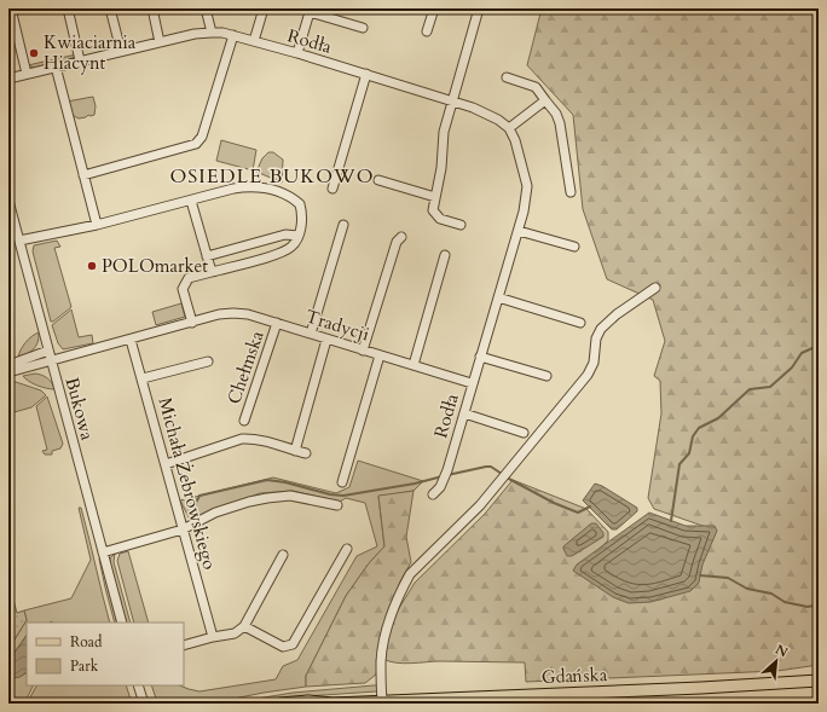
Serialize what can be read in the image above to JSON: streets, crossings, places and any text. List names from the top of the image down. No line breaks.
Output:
{"streets":{"main road":["Gdańska"],"street":["Rodła","Tradycji","Chełmska","Bukowa","Michała Żebrowskiego"]},"crossings":[["Rodła","Tradycji"],["Tradycji","Chełmska"],["Tradycji","Bukowa"],["Tradycji","Michała Żebrowskiego"]],"districts":["OSIEDLE BUKOWO"],"places":["Kwiaciarnia Hiacynt","POLOmarket"],"legend":["Road","Park"],"north":"top right"}
